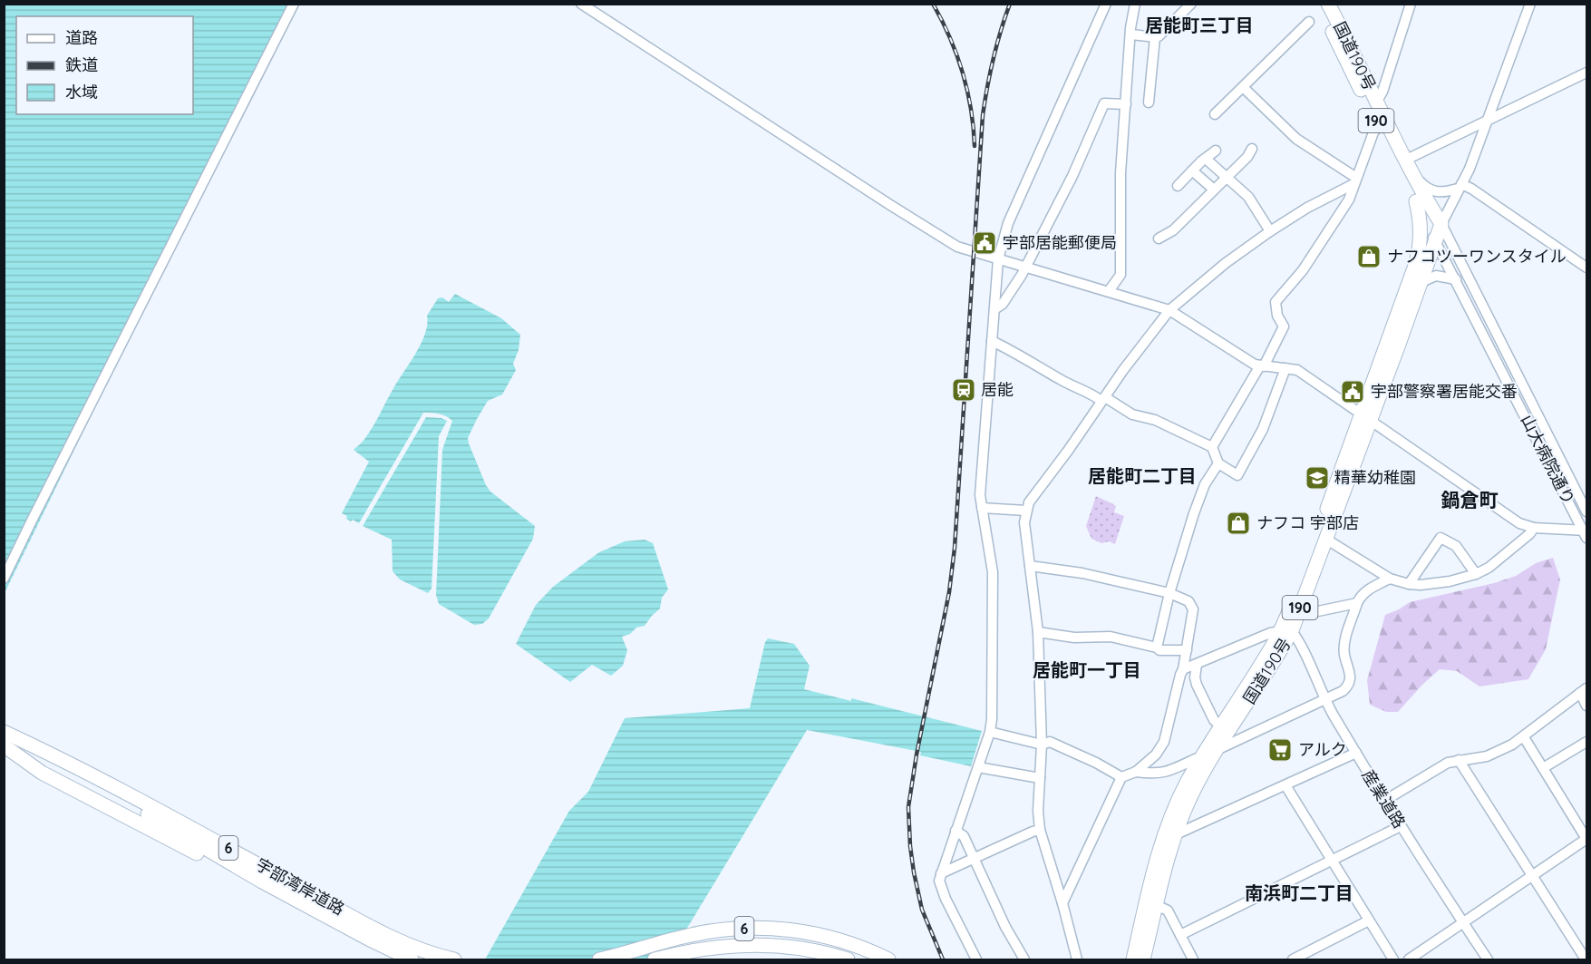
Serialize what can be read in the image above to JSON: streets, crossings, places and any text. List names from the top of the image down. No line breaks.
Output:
{"streets":{"highway":["国道190号","190","6","宇部湾岸道路"],"street":["山大病院通り","産業道路"]},"crossings":[["国道190号","山大病院通り"],["国道190号","産業道路"]],"districts":["居能町三丁目","居能町二丁目","鍋倉町","居能町一丁目","南浜町二丁目"],"places":{"public building":["宇部居能郵便局","宇部警察署居能交番"],"shop":["ナフコツーワンスタイル","ナフコ 宇部店"],"station":["居能"],"school or university":["精華幼稚園"],"supermarket":["アルク"]},"legend":["道路","鉄道","水域"]}
